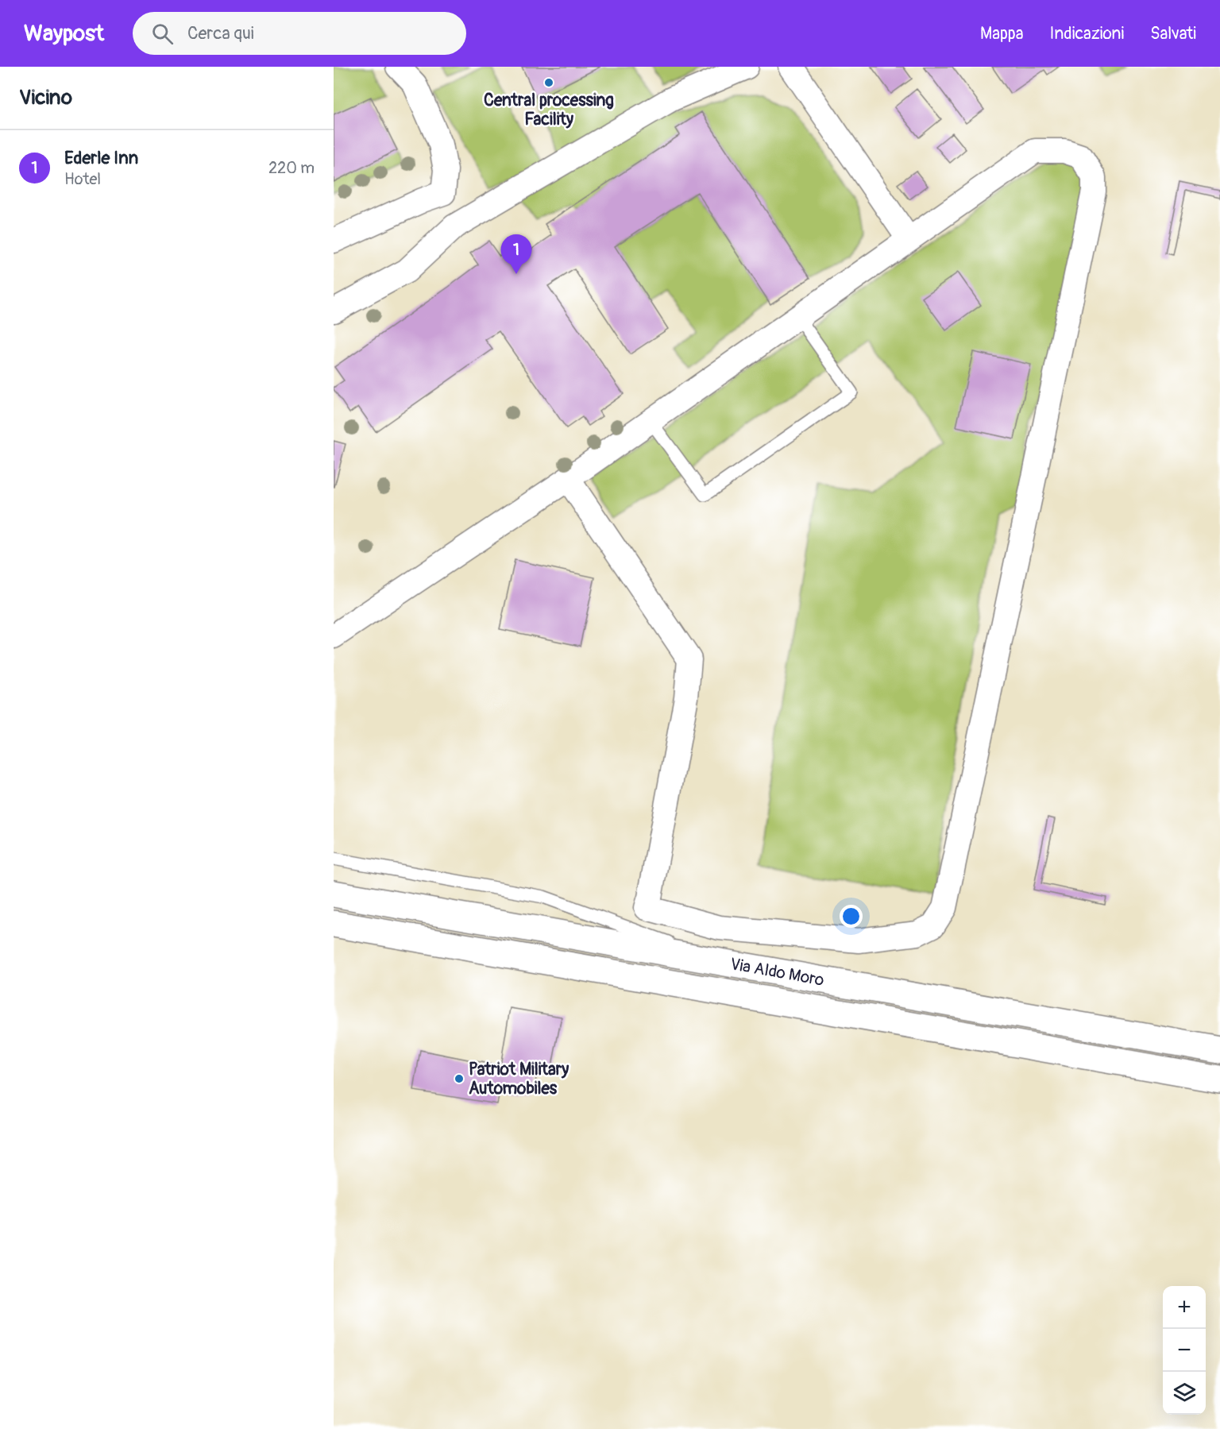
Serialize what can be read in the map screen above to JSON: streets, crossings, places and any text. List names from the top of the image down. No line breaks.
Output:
{"streets":{"main road":["Via Aldo Moro"]},"places":["Central processing Facility","Patriot Military Automobiles"],"page":{"header":"Waypost","search":"Cerca qui","nav":["Mappa","Indicazioni","Salvati"],"heading":"Vicino","list":[{"mark":"1","name":"Ederle Inn","note":"Hotel","value":"220 m"}],"pins":"1","map_buttons":["+","−"]}}
